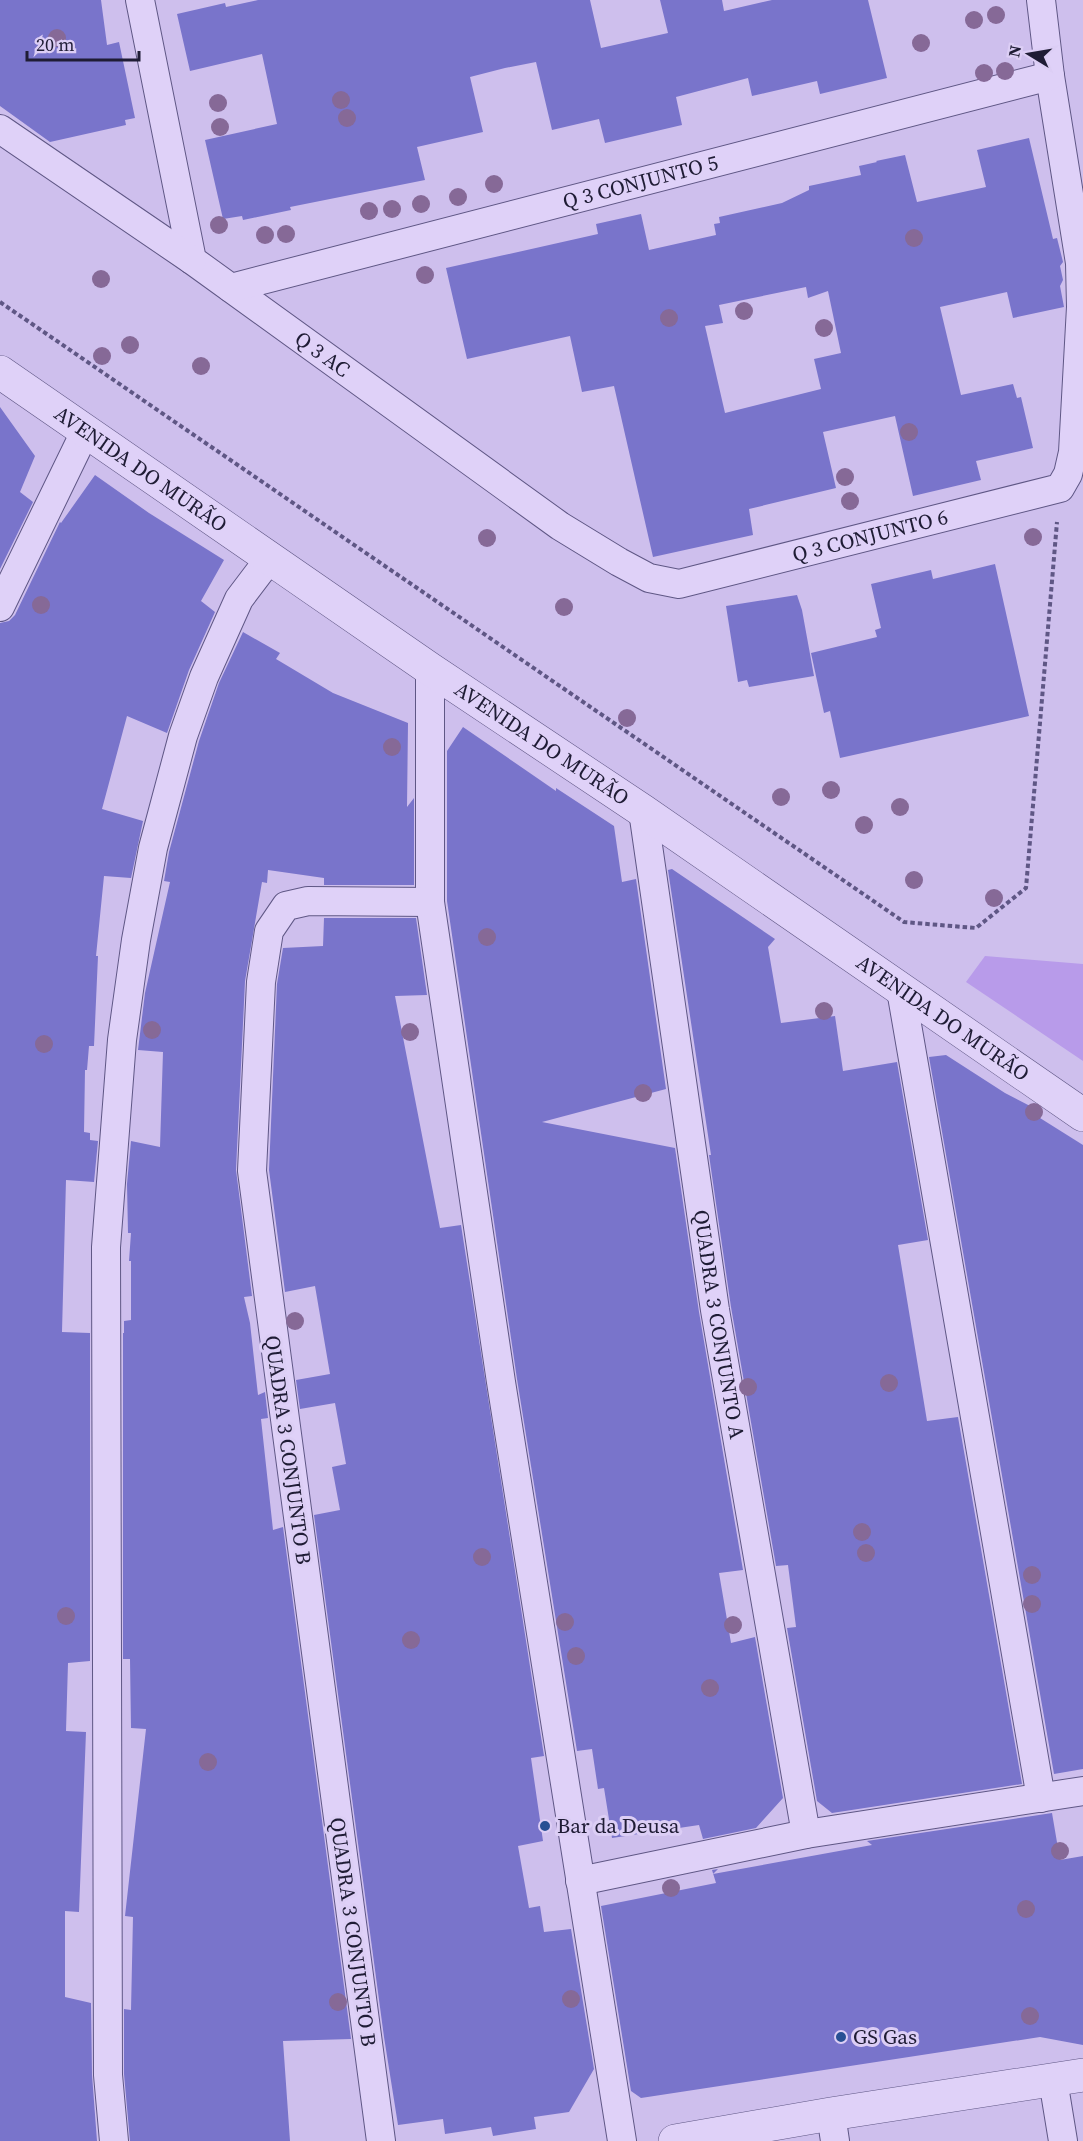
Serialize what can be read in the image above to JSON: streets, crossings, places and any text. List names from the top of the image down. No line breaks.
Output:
{"streets":{"street":["Q 3 CONJUNTO 5","Q 3 AC","AVENIDA DO MURÃO","Q 3 CONJUNTO 6","QUADRA 3 CONJUNTO A","QUADRA 3 CONJUNTO B"]},"crossings":[["Q 3 CONJUNTO 5","Q 3 AC"],["Q 3 AC","Q 3 CONJUNTO 6"],["AVENIDA DO MURÃO","QUADRA 3 CONJUNTO A"]],"places":["Bar da Deusa","GS Gas"],"scale_bar":"20 m","north":"left"}
